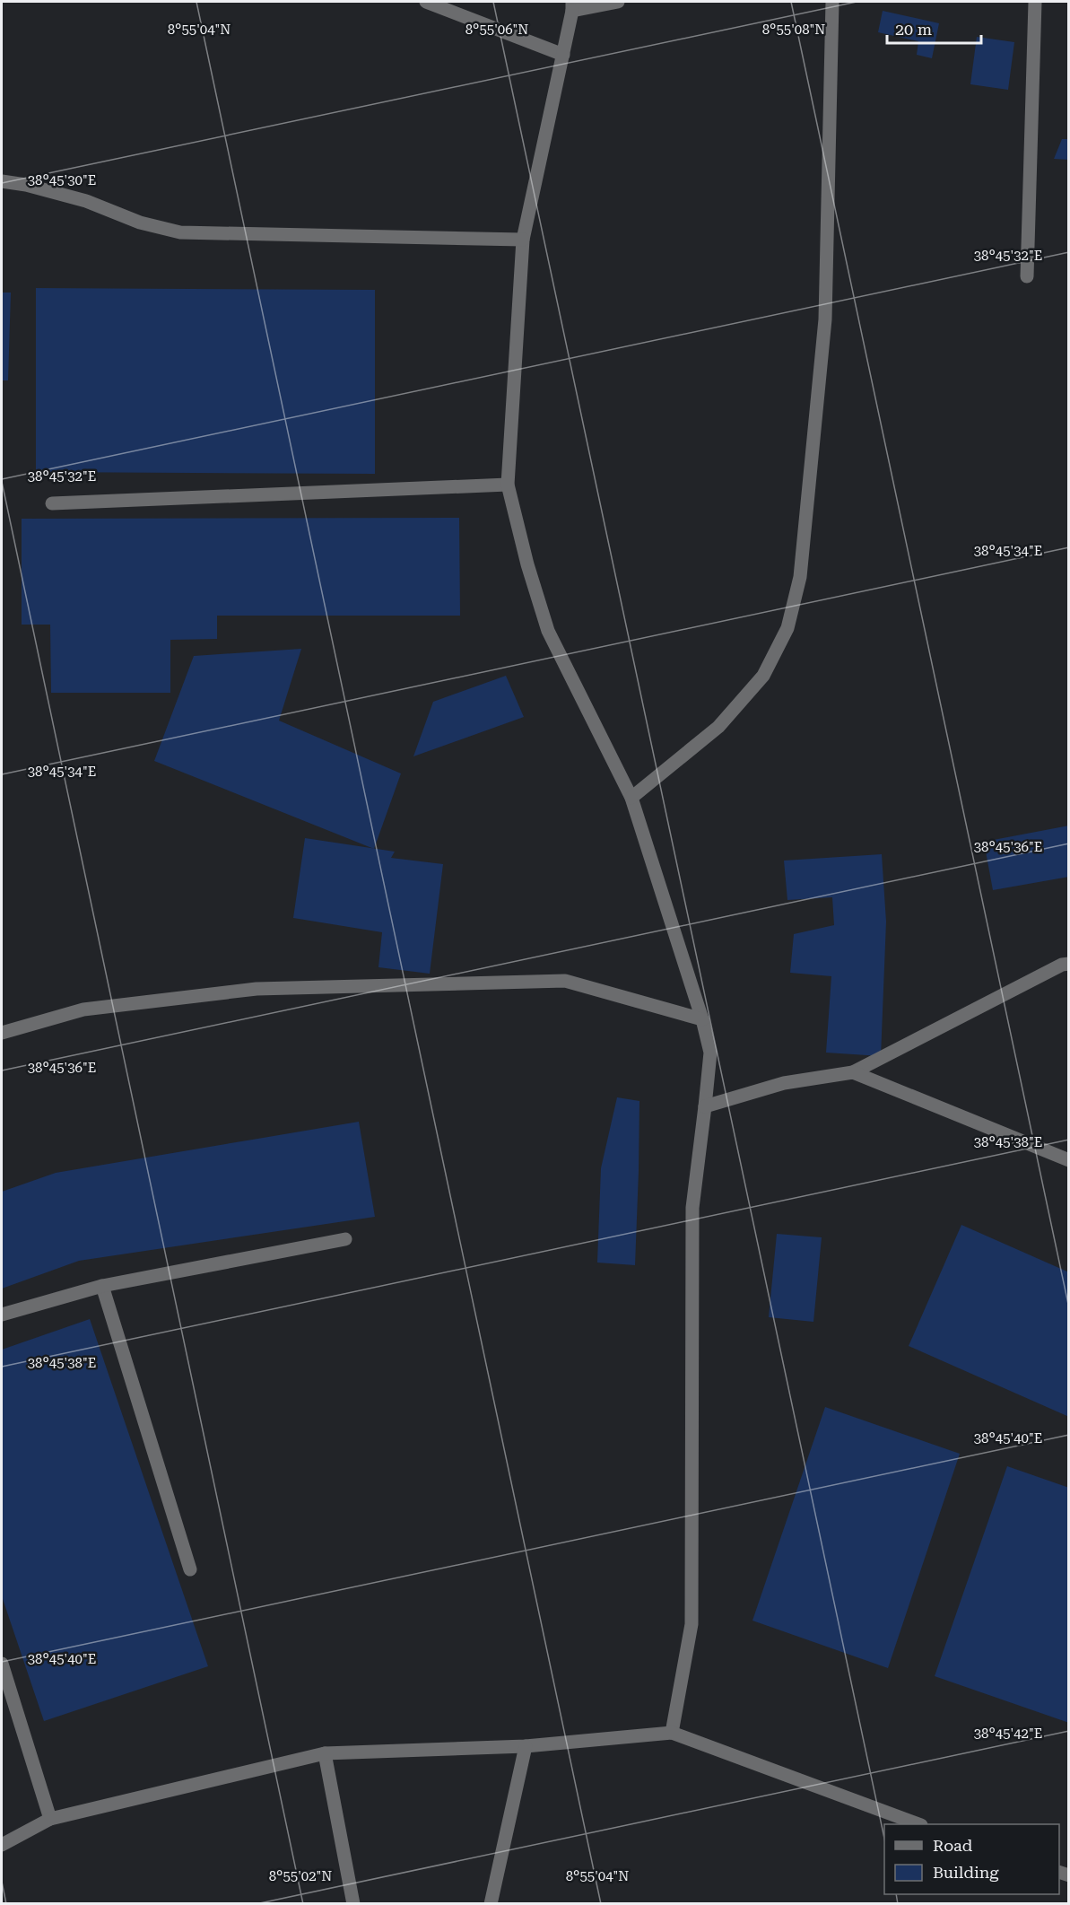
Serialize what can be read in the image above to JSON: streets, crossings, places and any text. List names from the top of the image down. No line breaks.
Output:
{"legend":["Road","Building"],"scale_bar":"20 m","coordinates":["8°55'04\"N","8°55'06\"N","8°55'08\"N","38°45'30\"E","38°45'32\"E","38°45'34\"E","38°45'36\"E","38°45'38\"E","38°45'40\"E","38°45'42\"E","8°55'02\"N"]}
